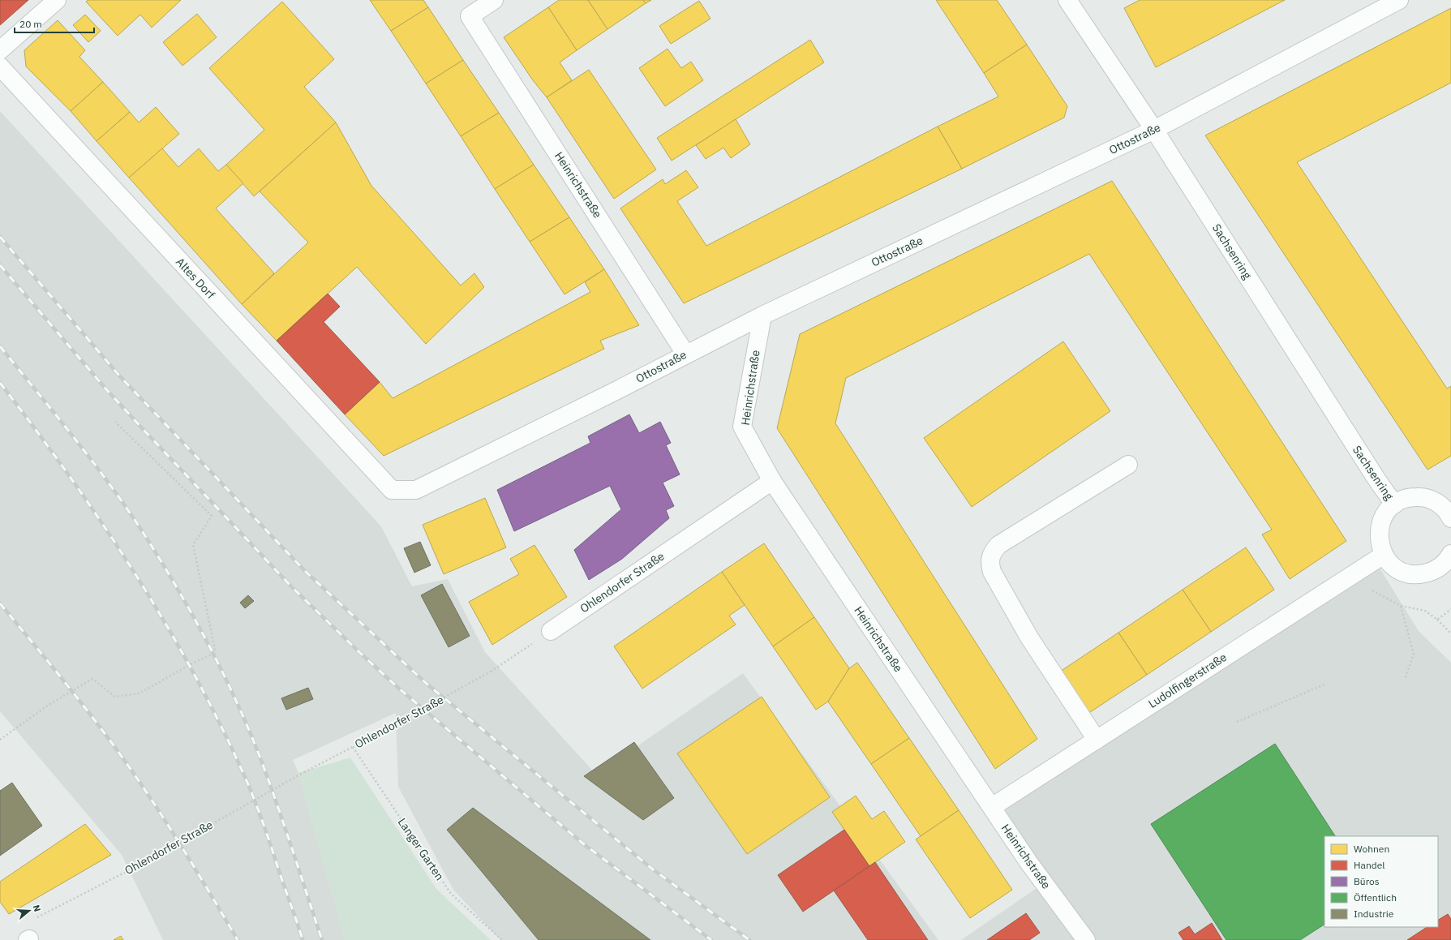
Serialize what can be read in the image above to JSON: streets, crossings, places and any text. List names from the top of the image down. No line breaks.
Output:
{"streets":{"street":["Ottostraße","Heinrichstraße","Sachsenring","Altes Dorf","Ohlendorfer Straße","Ludolfingerstraße"],"path":["Langer Garten"]},"crossings":[["Ottostraße","Heinrichstraße"],["Ottostraße","Sachsenring"],["Ottostraße","Altes Dorf"],["Heinrichstraße","Ohlendorfer Straße"],["Heinrichstraße","Ludolfingerstraße"],["Sachsenring","Ludolfingerstraße"],["Ohlendorfer Straße","Langer Garten"]],"legend":["Wohnen","Handel","Büros","Öffentlich","Industrie"],"scale_bar":"20 m","north":"right"}
